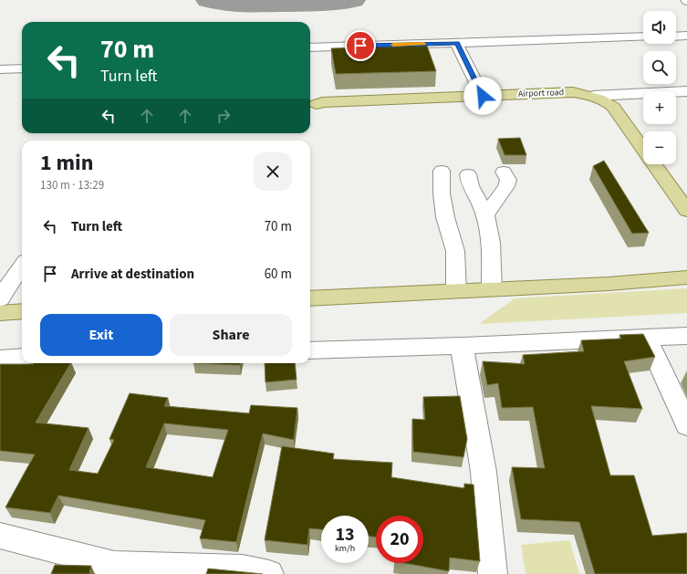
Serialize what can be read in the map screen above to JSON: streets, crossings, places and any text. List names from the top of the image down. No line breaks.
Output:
{"streets":{"main road":["Airport road"]},"page":{"map_buttons":["+","−"],"turn":["70 m","Turn left"],"heading":["1 min","130 m · 13:29"],"list":[{"name":"Turn left","value":"70 m"},{"name":"Arrive at destination","value":"60 m"}],"buttons":["Exit","Share"],"speed":"13 km/h","limit":"20"}}
